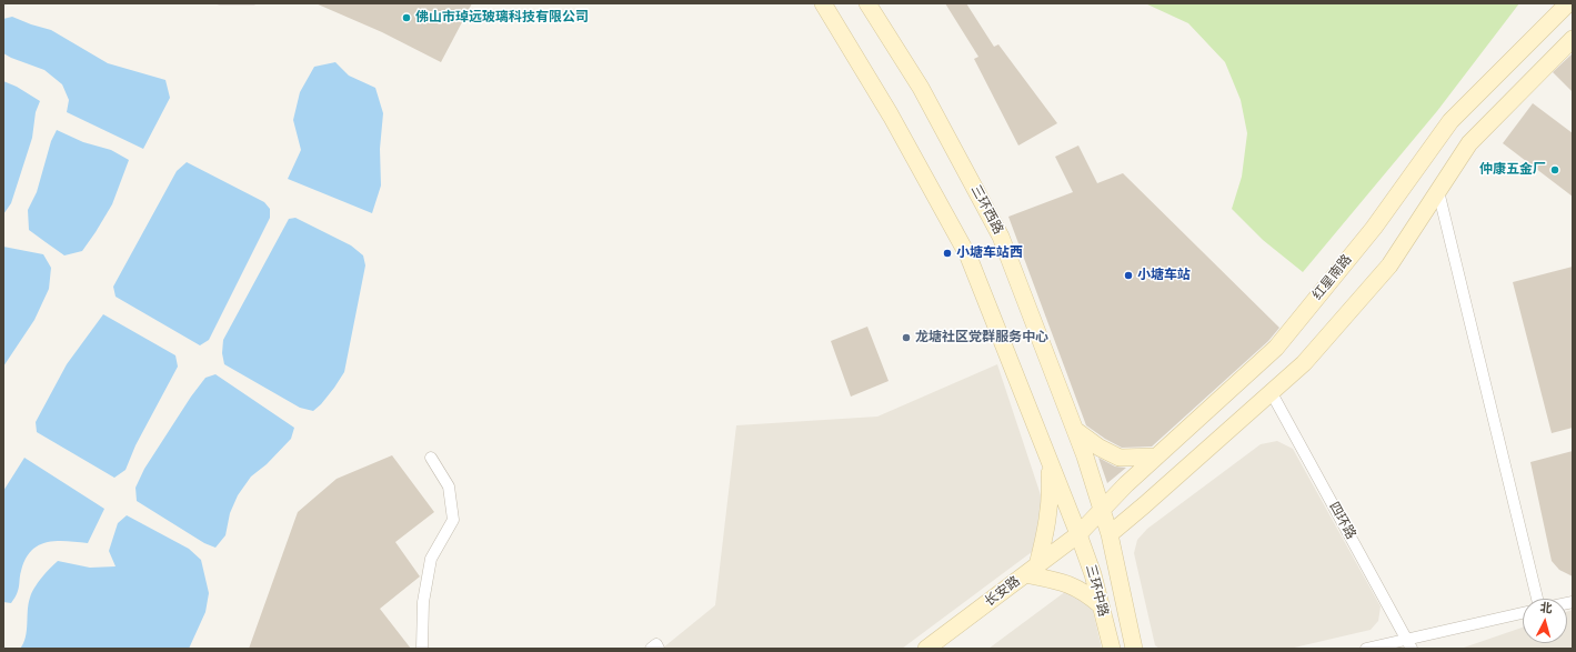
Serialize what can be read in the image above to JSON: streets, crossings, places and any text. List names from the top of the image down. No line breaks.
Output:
{"streets":{"main road":["三环西路","红星南路","三环中路","长安路"],"street":["四环路"]},"crossings":[["三环西路","红星南路"],["三环西路","三环中路"],["红星南路","三环中路"],["红星南路","长安路"],["三环中路","长安路"]],"places":["佛山市琸远玻璃科技有限公司","仲康五金厂","小塘车站西","小塘车站","龙塘社区党群服务中心"],"north":"top"}
